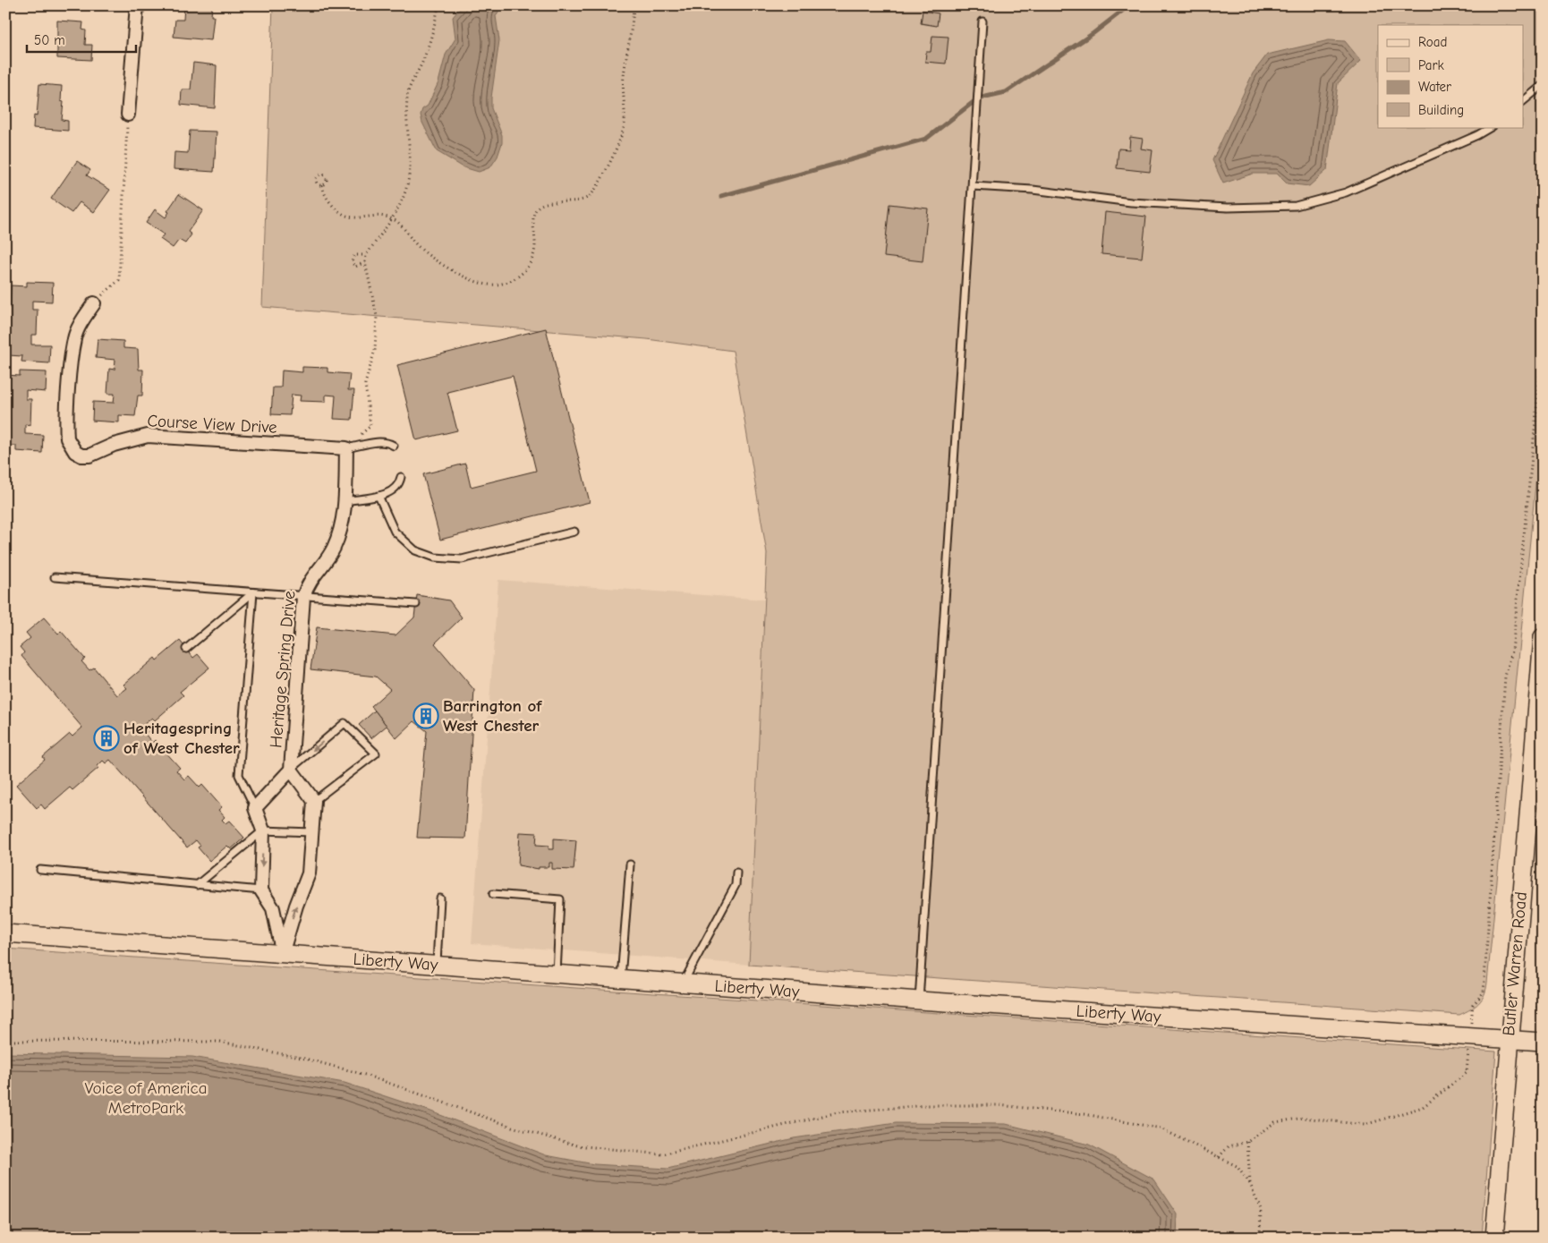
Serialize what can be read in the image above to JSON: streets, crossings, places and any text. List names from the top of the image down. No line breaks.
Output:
{"streets":{"main road":["Liberty Way","Butler Warren Road"],"street":["Course View Drive","Heritage Spring Drive"]},"crossings":[["Course View Drive","Heritage Spring Drive"],["Liberty Way","Butler Warren Road"]],"parks":["Voice of America MetroPark"],"places":{"building":["Barrington of West Chester","Heritagespring of West Chester"]},"legend":["Road","Park","Water","Building"],"scale_bar":"50 m"}
